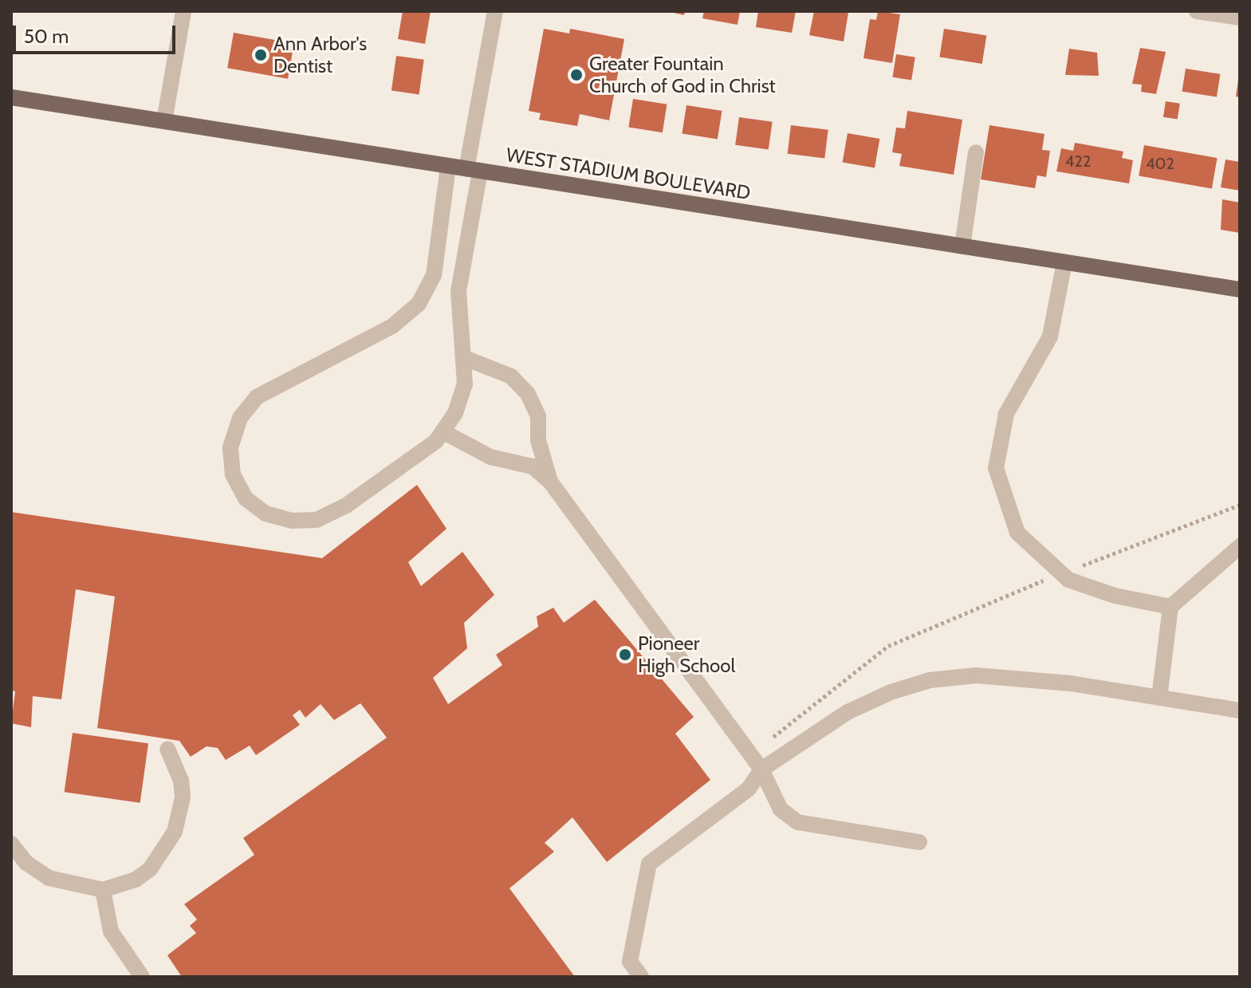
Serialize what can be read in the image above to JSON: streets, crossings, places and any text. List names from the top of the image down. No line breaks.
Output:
{"streets":{"main road":["WEST STADIUM BOULEVARD"]},"places":["Ann Arbor's Dentist","Greater Fountain Church of God in Christ","Pioneer High School"],"house_numbers":["422","402"],"scale_bar":"50 m"}
